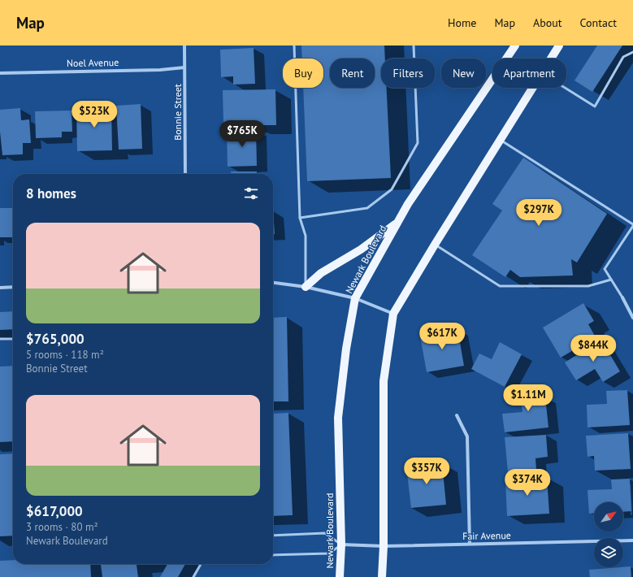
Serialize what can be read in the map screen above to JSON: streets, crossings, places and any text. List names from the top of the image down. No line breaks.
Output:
{"streets":{"main road":["Newark Boulevard"],"street":["Noel Avenue","Bonnie Street","Fair Avenue"]},"crossings":[["Noel Avenue","Bonnie Street"],["Newark Boulevard","Fair Avenue"]],"north":"top right","page":{"header":"Map","nav":["Home","Map","About","Contact"],"chip":["Buy","Rent","Filters","New","Apartment"],"price":["$523K","$765K","$297K","$617K","$844K","$1.11M","$357K","$374K"],"heading":"8 homes","list":[{"name":"$765,000","note":"5 rooms · 118 m² · Bonnie Street"},{"name":"$617,000","note":"3 rooms · 80 m² · Newark Boulevard"}]}}
